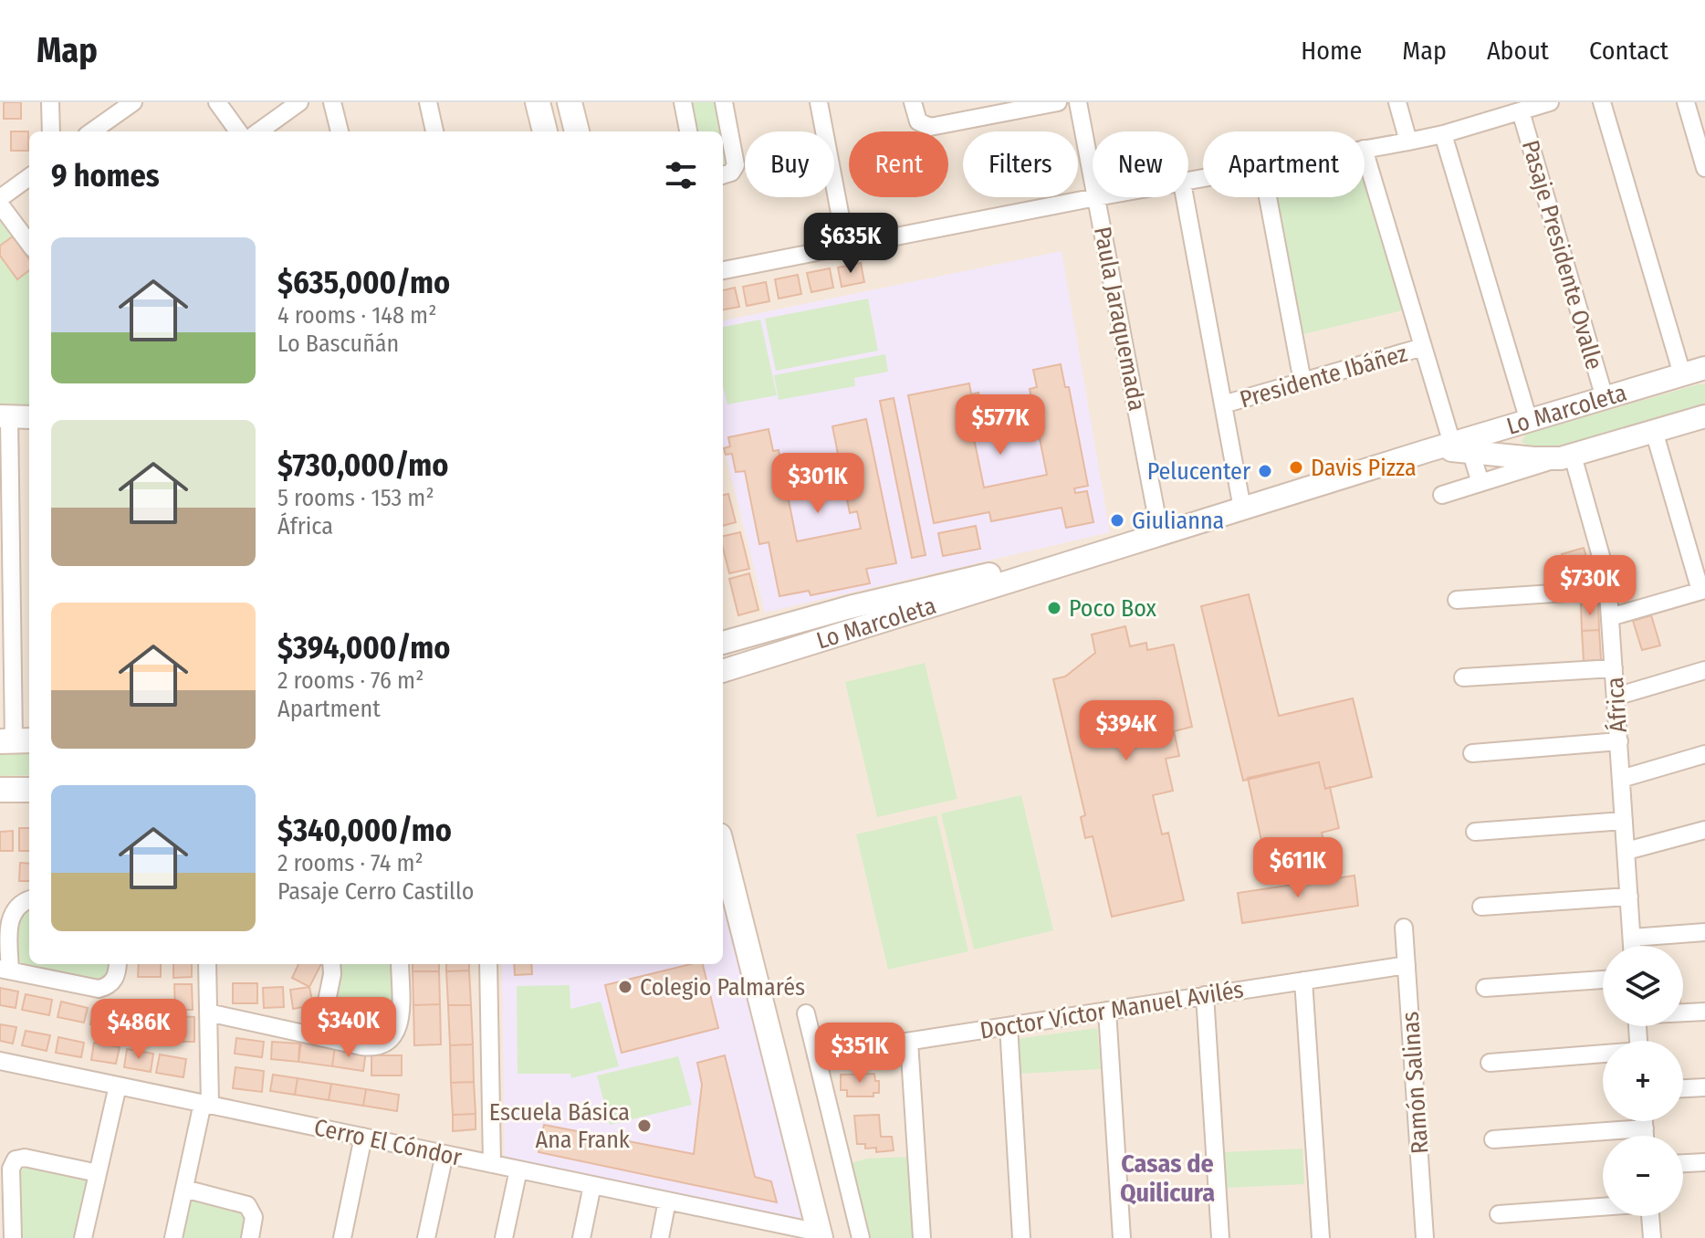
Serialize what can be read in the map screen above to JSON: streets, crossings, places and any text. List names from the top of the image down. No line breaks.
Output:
{"streets":{"street":["Pasaje Presidente Ovalle","Paula Jaraquemada","Presidente Ibáñez","Lo Marcoleta","África","Doctor Víctor Manuel Avilés","Ramón Salinas","Cerro El Cóndor"]},"crossings":[["Pasaje Presidente Ovalle","Lo Marcoleta"],["Paula Jaraquemada","Lo Marcoleta"],["Lo Marcoleta","África"],["Doctor Víctor Manuel Avilés","Ramón Salinas"]],"districts":["Casas de Quilicura"],"places":["Davis Pizza","Pelucenter","Giulianna","Poco Box","Colegio Palmarés","Escuela Básica Ana Frank"],"page":{"header":"Map","nav":["Home","Map","About","Contact"],"chip":["Buy","Rent","Filters","New","Apartment"],"heading":"9 homes","price":["$635K","$577K","$301K","$730K","$394K","$611K","$340K","$486K","$351K"],"list":[{"name":"$635,000/mo","note":"4 rooms · 148 m² · Lo Bascuñán"},{"name":"$730,000/mo","note":"5 rooms · 153 m² · África"},{"name":"$394,000/mo","note":"2 rooms · 76 m² · Apartment"},{"name":"$340,000/mo","note":"2 rooms · 74 m² · Pasaje Cerro Castillo"}],"map_buttons":["+","−"]}}
